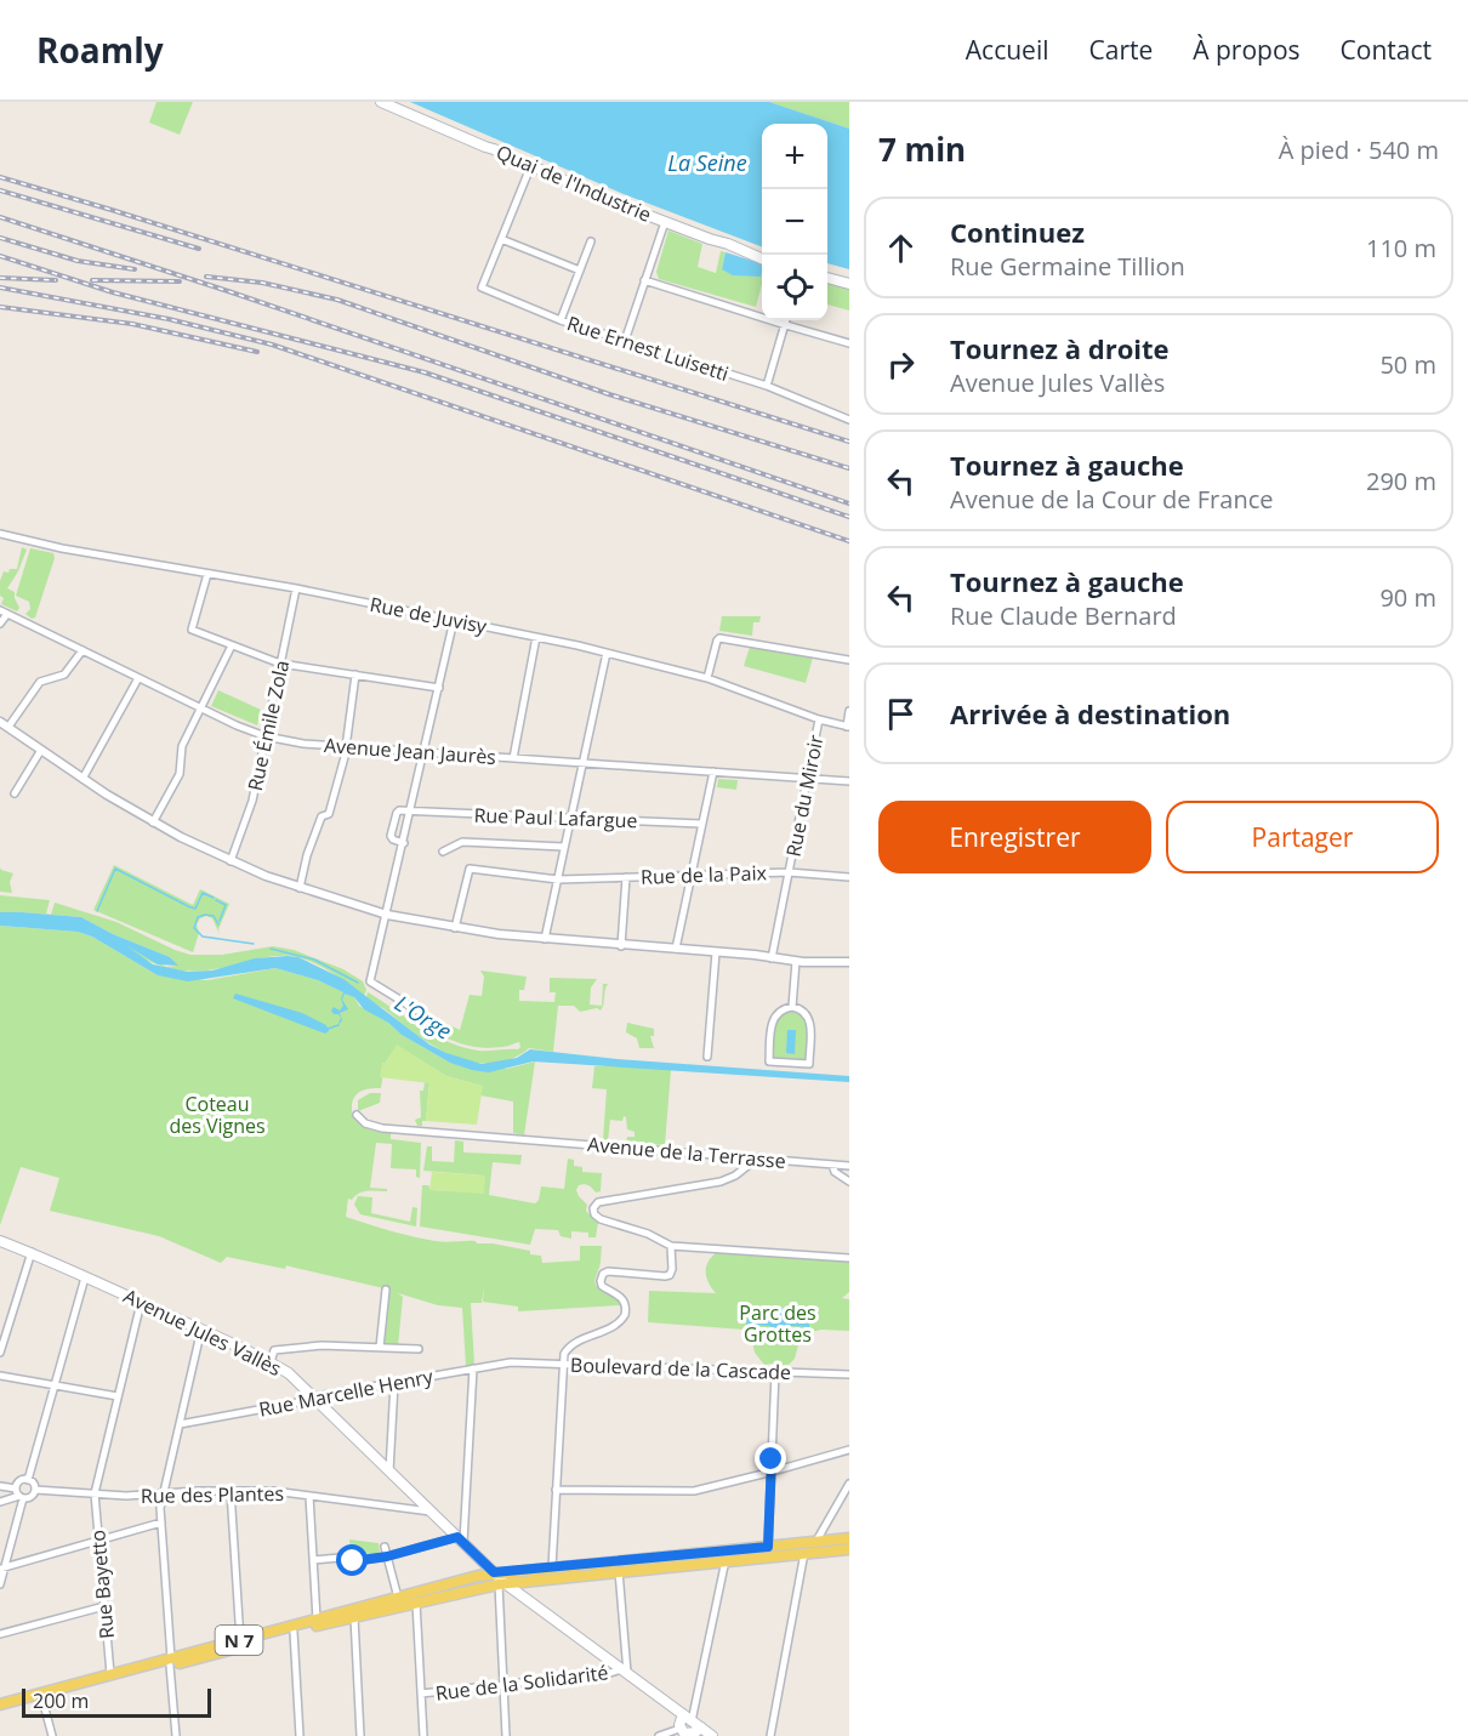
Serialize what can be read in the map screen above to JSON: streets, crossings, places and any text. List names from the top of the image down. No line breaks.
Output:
{"streets":{"main road":["Quai de l'Industrie","Avenue Jules Vallès","N 7"],"street":["Rue Ernest Luisetti","Rue de Juvisy","Rue Émile Zola","Avenue Jean Jaurès","Rue du Miroir","Rue Paul Lafargue","Rue de la Paix","Avenue de la Terrasse","Boulevard de la Cascade","Rue Marcelle Henry","Rue des Plantes","Rue Bayetto","Rue de la Solidarité"]},"crossings":[["Rue de Juvisy","Rue Émile Zola"],["Rue de Juvisy","Rue du Miroir"],["Rue Émile Zola","Avenue Jean Jaurès"],["Avenue Jean Jaurès","Rue du Miroir"],["Rue du Miroir","Rue de la Paix"],["Avenue Jules Vallès","Rue Marcelle Henry"],["Avenue Jules Vallès","Rue des Plantes"],["Avenue Jules Vallès","Rue Bayetto"],["Avenue Jules Vallès","N 7"],["Avenue Jules Vallès","Rue de la Solidarité"],["Boulevard de la Cascade","Rue Marcelle Henry"],["Rue des Plantes","Rue Bayetto"],["Rue Bayetto","N 7"]],"water":["La Seine","L'Orge"],"parks":["Coteau des Vignes","Parc des Grottes"],"scale_bar":"200 m","page":{"header":"Roamly","nav":["Accueil","Carte","À propos","Contact"],"heading":["7 min","À pied · 540 m"],"map_buttons":["+","−"],"list":[["Continuez","Rue Germaine Tillion","110 m"],["Tournez à droite","Avenue Jules Vallès","50 m"],["Tournez à gauche","Avenue de la Cour de France","290 m"],["Tournez à gauche","Rue Claude Bernard","90 m"],"Arrivée à destination"],"buttons":["Enregistrer","Partager"],"scale":"200 m"}}
